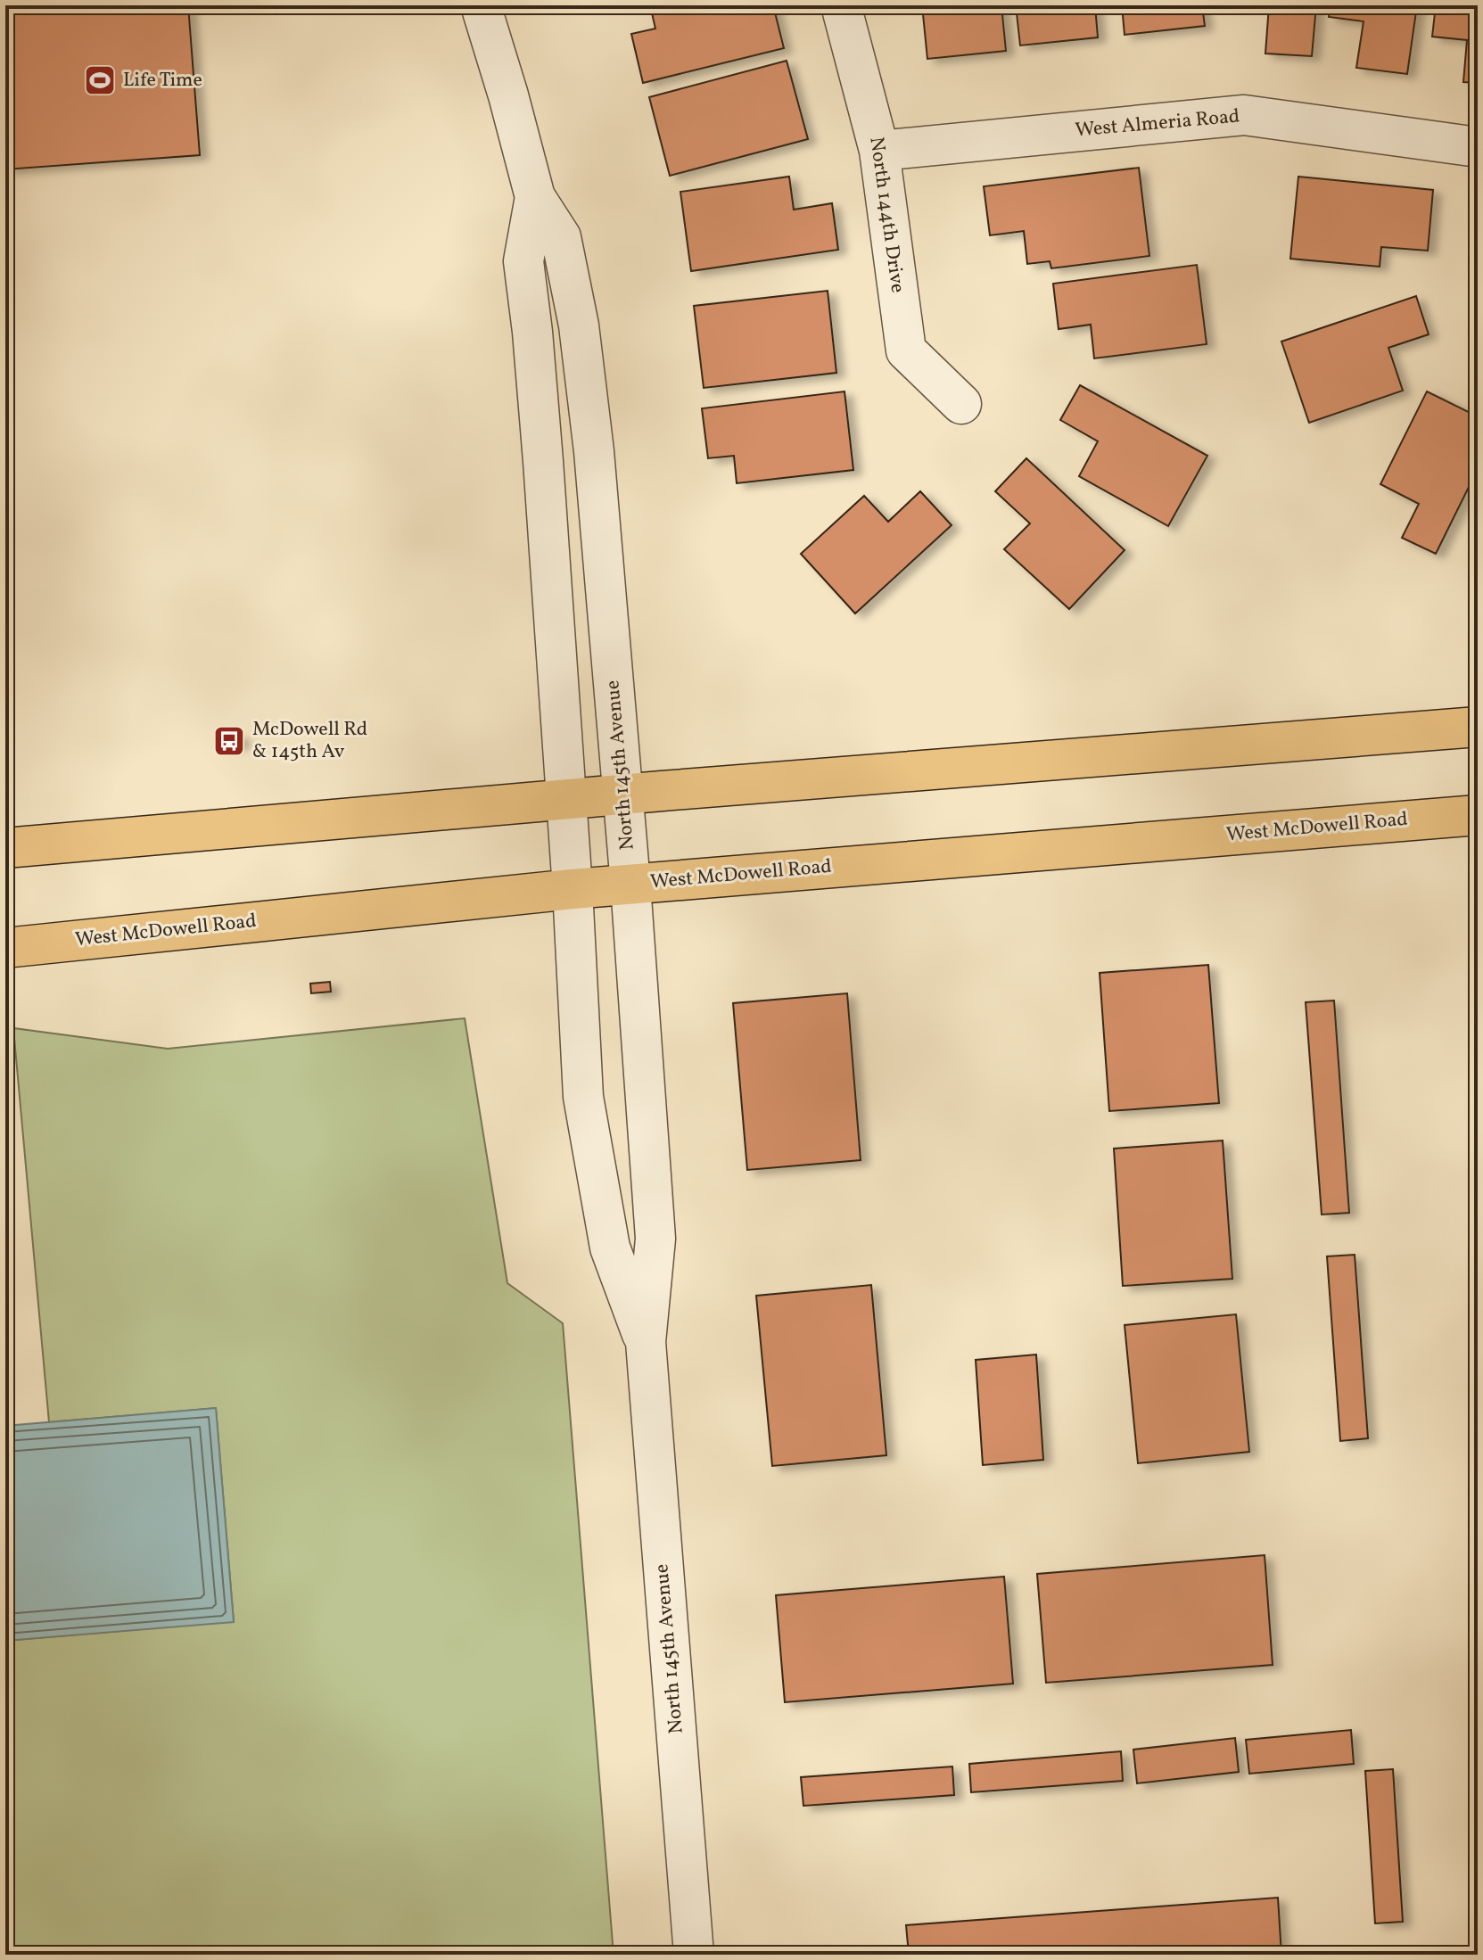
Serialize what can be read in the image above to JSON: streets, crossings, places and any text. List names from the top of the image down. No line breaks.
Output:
{"streets":{"main road":["West McDowell Road"],"street":["West Almeria Road","North 144th Drive","North 145th Avenue"]},"crossings":[["West Almeria Road","North 144th Drive"],["North 145th Avenue","West McDowell Road"]],"places":{"sports":["Life Time"],"bus stop":["McDowell Rd & 145th Av"]}}
